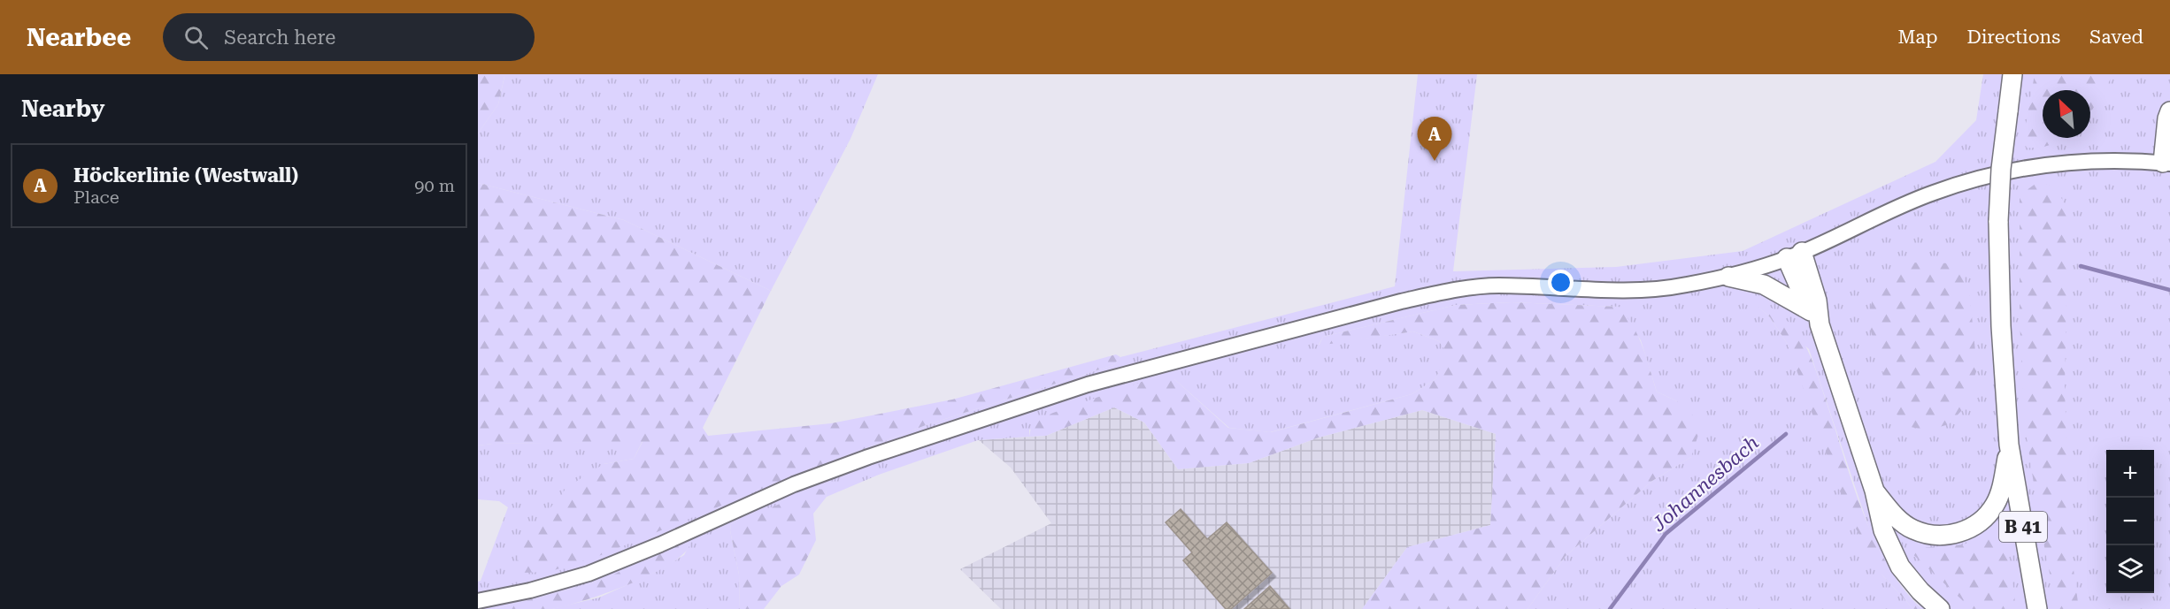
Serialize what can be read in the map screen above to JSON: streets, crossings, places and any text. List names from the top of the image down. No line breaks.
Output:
{"streets":{"highway":["B 41"]},"water":["Johannesbach"],"north":"top left","page":{"header":"Nearbee","search":"Search here","nav":["Map","Directions","Saved"],"heading":"Nearby","pins":"A","list":[{"mark":"A","name":"Höckerlinie (Westwall)","note":"Place","value":"90 m"}],"map_buttons":["+","−"]}}
